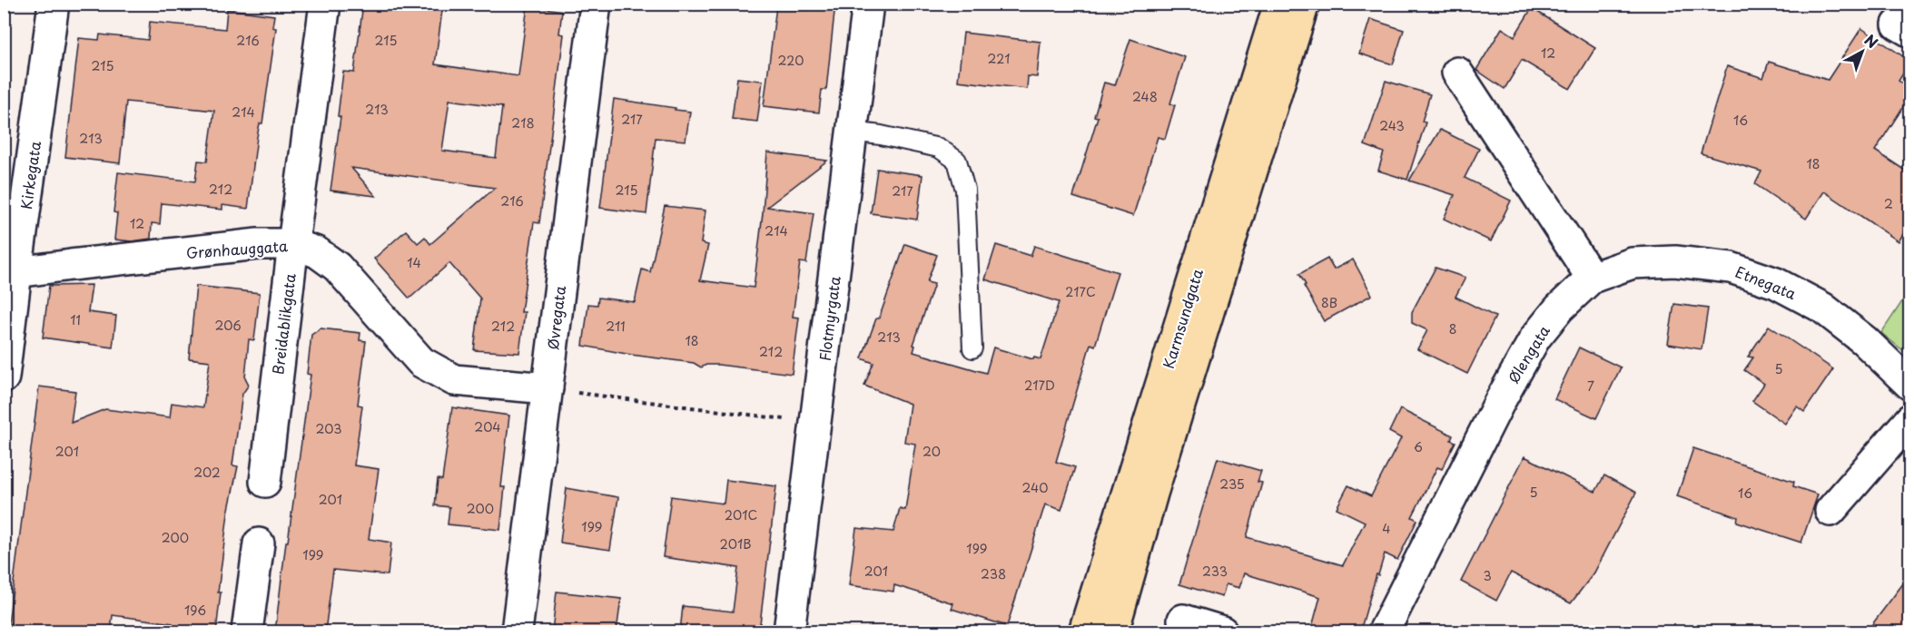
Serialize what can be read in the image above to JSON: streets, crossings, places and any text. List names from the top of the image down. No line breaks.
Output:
{"streets":{"main road":["Karmsundgata"],"street":["Kirkegata","Grønhauggata","Etnegata","Øvregata","Flotmyrgata","Breidablikgata","Ølengata"]},"crossings":[["Kirkegata","Grønhauggata"],["Grønhauggata","Øvregata"],["Grønhauggata","Breidablikgata"],["Etnegata","Ølengata"]],"house_numbers":["216","215","12","221","220","215","248","213","214","217","16","218","243","213","18","212","215","217","216","2","12","214","14","217C","8B","11","206","212","211","8","213","18","212","5","217D","7","204","203","6","201","20","202","235","240","5","16","201","200","201C","199","4","200","201B","199","199","201","233","238","3","196"],"north":"top right"}
